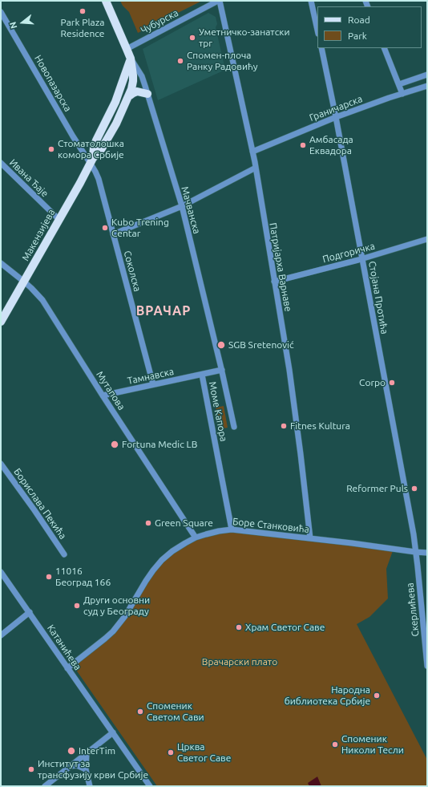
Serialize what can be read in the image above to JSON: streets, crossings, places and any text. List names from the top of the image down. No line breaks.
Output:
{"streets":{"main road":["Макензијева"],"street":["Чубурска","Новопазарска","Граничарска","Ивана Ђаје","Мачванска","Подгоричка","Патријарха Варнаве","Соколска","Стојана Протића","Тамнавска","Мутапова","Моме Капора","Борислава Пекића","Боре Станковића","Скерлићева","Катанићева"]},"crossings":[["Чубурска","Макензијева"],["Чубурска","Патријарха Варнаве"],["Новопазарска","Макензијева"],["Новопазарска","Соколска"],["Граничарска","Патријарха Варнаве"],["Граничарска","Стојана Протића"],["Ивана Ђаје","Макензијева"],["Мачванска","Макензијева"],["Мачванска","Моме Капора"],["Макензијева","Соколска"],["Макензијева","Мутапова"],["Подгоричка","Патријарха Варнаве"],["Подгоричка","Стојана Протића"],["Патријарха Варнаве","Боре Станковића"],["Соколска","Тамнавска"],["Стојана Протића","Боре Станковића"],["Стојана Протића","Скерлићева"],["Тамнавска","Мутапова"],["Тамнавска","Моме Капора"],["Мутапова","Боре Станковића"],["Моме Капора","Боре Станковића"],["Боре Станковића","Скерлићева"],["Боре Станковића","Катанићева"]],"districts":["ВРАЧАР"],"parks":["Врачарски плато"],"places":["Park Plaza Residence","Уметничко-занатски трг","Спомен-плоча Ранку Радовићу","Амбасада Еквадора","Стоматолошка комора Србије","Kubo Trening Centar","SGB Sretenović","Corpo","Fitnes Kultura","Fortuna Medic LB","Reformer Puls","Green Square","11016 Београд 166","Други основни суд у Београду","Храм Светог Саве","Народна библиотека Србије","Споменик Светом Сави","Споменик Николи Тесли","InterTim","Црква Светог Саве","Институт за трансфузију крви Србије"],"legend":["Road","Park"],"north":"left"}
